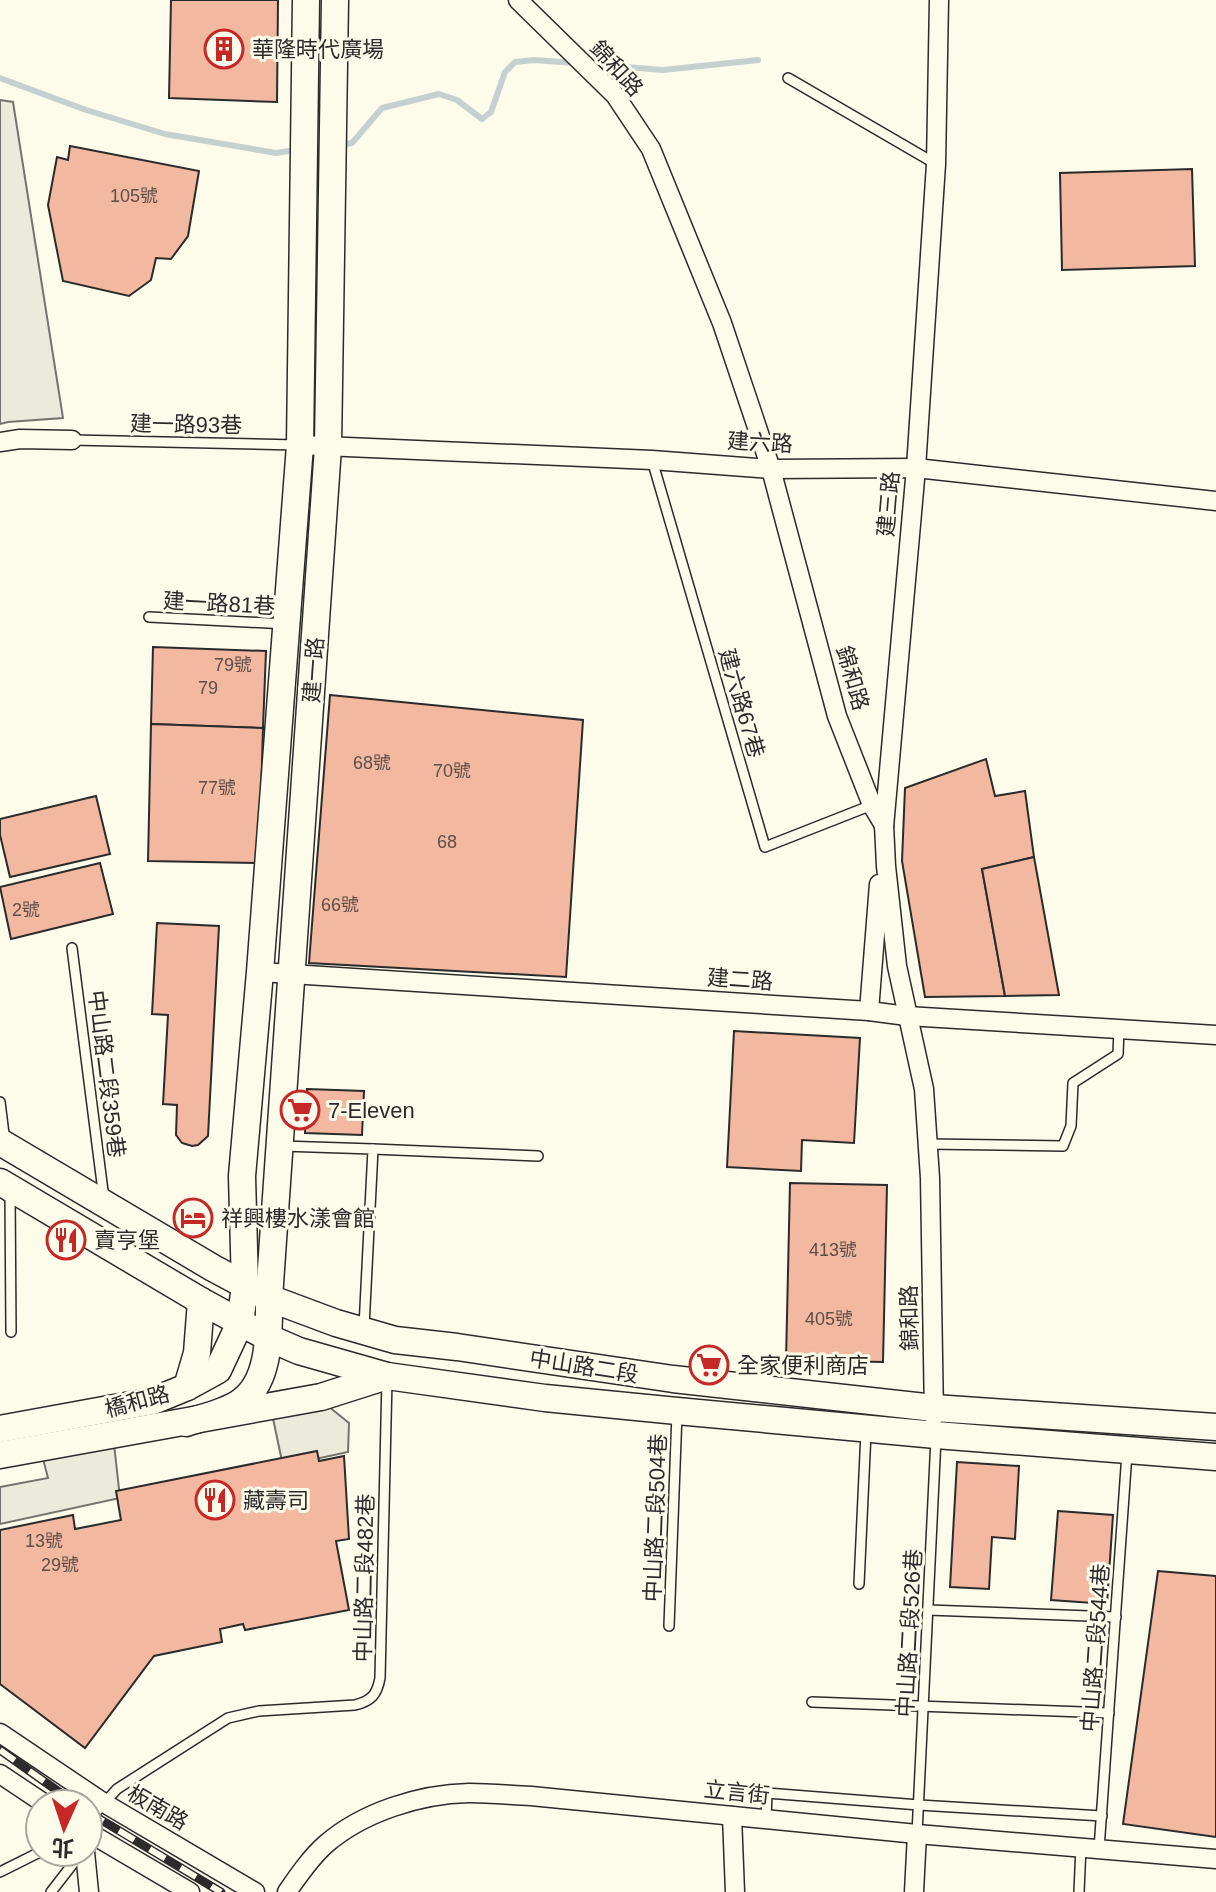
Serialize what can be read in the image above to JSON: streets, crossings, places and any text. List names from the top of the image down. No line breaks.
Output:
{"streets":{"street":["錦和路","建六路","建三路","建一路","建二路","中山路二段","橋和路","立言街","板南路"],"lane":["建一路93巷","建一路81巷","建六路67巷","中山路二段359巷","中山路二段504巷","中山路二段482巷","中山路二段526巷","中山路二段544巷"]},"crossings":[["錦和路","建六路"],["錦和路","建三路"],["錦和路","建六路67巷"],["錦和路","建二路"],["錦和路","中山路二段"],["錦和路","中山路二段526巷"],["建一路93巷","建六路"],["建一路93巷","建一路"],["建六路","建三路"],["建六路","建一路"],["建六路","建六路67巷"],["建三路","建二路"],["建一路81巷","建一路"],["建一路","建二路"],["建一路","中山路二段"],["建一路","橋和路"],["中山路二段359巷","中山路二段"],["中山路二段","橋和路"],["中山路二段","中山路二段504巷"],["中山路二段","中山路二段482巷"],["中山路二段","中山路二段526巷"],["中山路二段","中山路二段544巷"],["橋和路","中山路二段482巷"],["中山路二段482巷","板南路"],["中山路二段526巷","立言街"],["中山路二段544巷","立言街"]],"places":{"building":["華隆時代廣場"],"supermarket":["7-Eleven","全家便利商店"],"hotel":["祥興樓水漾會館"],"restaurant":["賣亨堡","藏壽司"]},"house_numbers":["105號","79號","79","68號","70號","77號","68","66號","2號","413號","405號","13號","29號"],"north":"bottom"}
